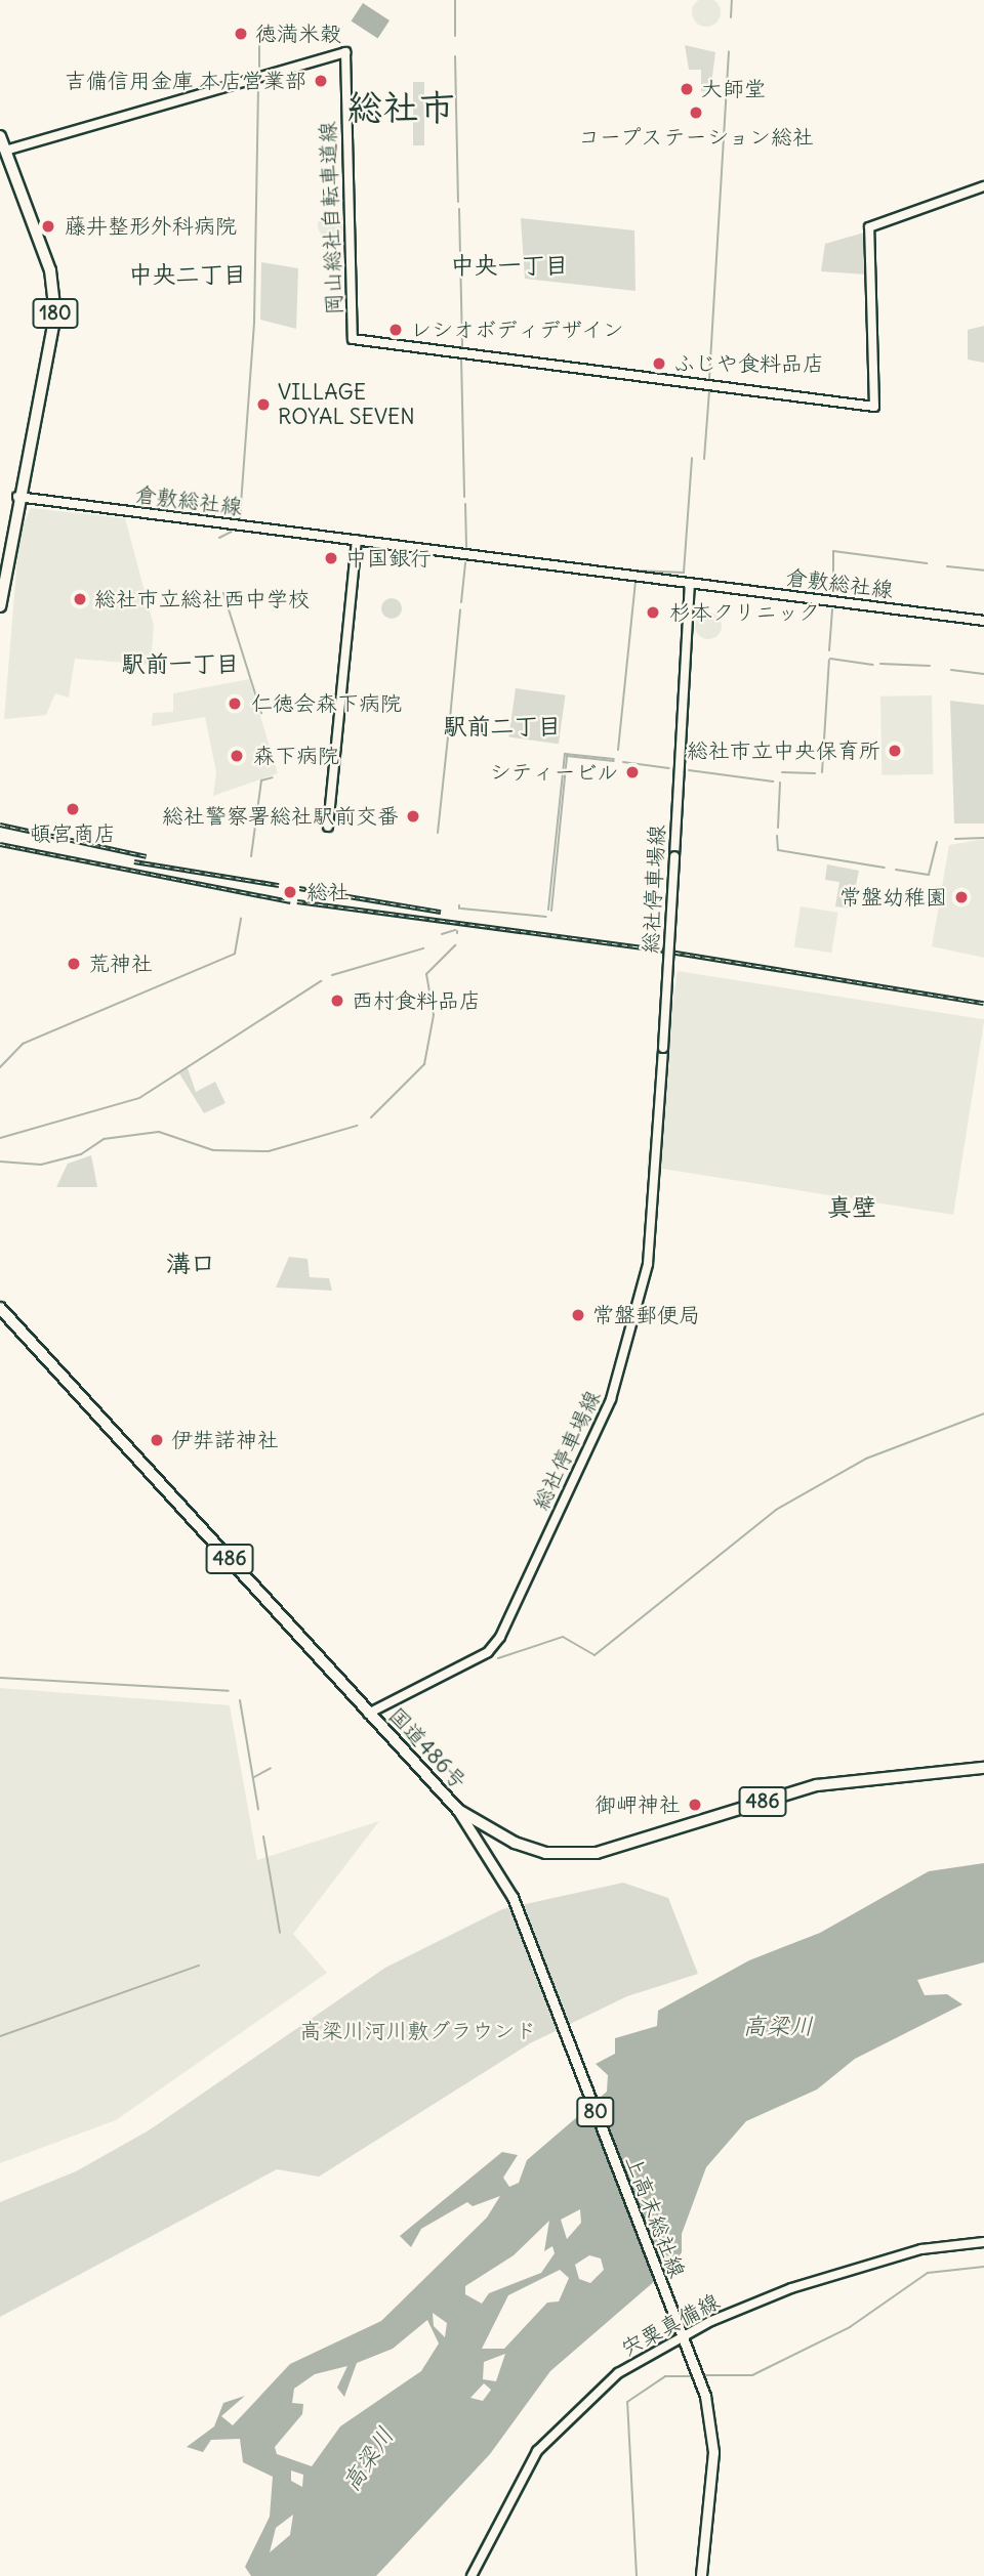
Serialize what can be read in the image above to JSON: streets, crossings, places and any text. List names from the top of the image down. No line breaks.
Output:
{"streets":{"highway":["180","486","国道486号"],"main road":["岡山総社自転車道線","倉敷総社線","総社停車場線","80","上高末総社線","宍粟真備線"]},"crossings":[["岡山総社自転車道線","180"],["180","倉敷総社線"],["倉敷総社線","総社停車場線"],["総社停車場線","国道486号"],["国道486号","上高末総社線"],["上高末総社線","宍粟真備線"]],"districts":["総社市","中央一丁目","中央二丁目","駅前一丁目","駅前二丁目","真壁","溝口"],"water":["高梁川"],"parks":["高梁川河川敷グラウンド"],"places":["徳満米穀","吉備信用金庫 本店営業部","大師堂","コープステーション総社","藤井整形外科病院","レシオボディデザイン","ふじや食料品店","VILLAGE ROYAL SEVEN","中国銀行","総社市立総社西中学校","杉本クリニック","仁徳会森下病院","総社市立中央保育所","森下病院","シティービル","頓宮商店","総社警察署総社駅前交番","総社","常盤幼稚園","荒神社","西村食料品店","常盤郵便局","伊弉諾神社","御岬神社"]}
